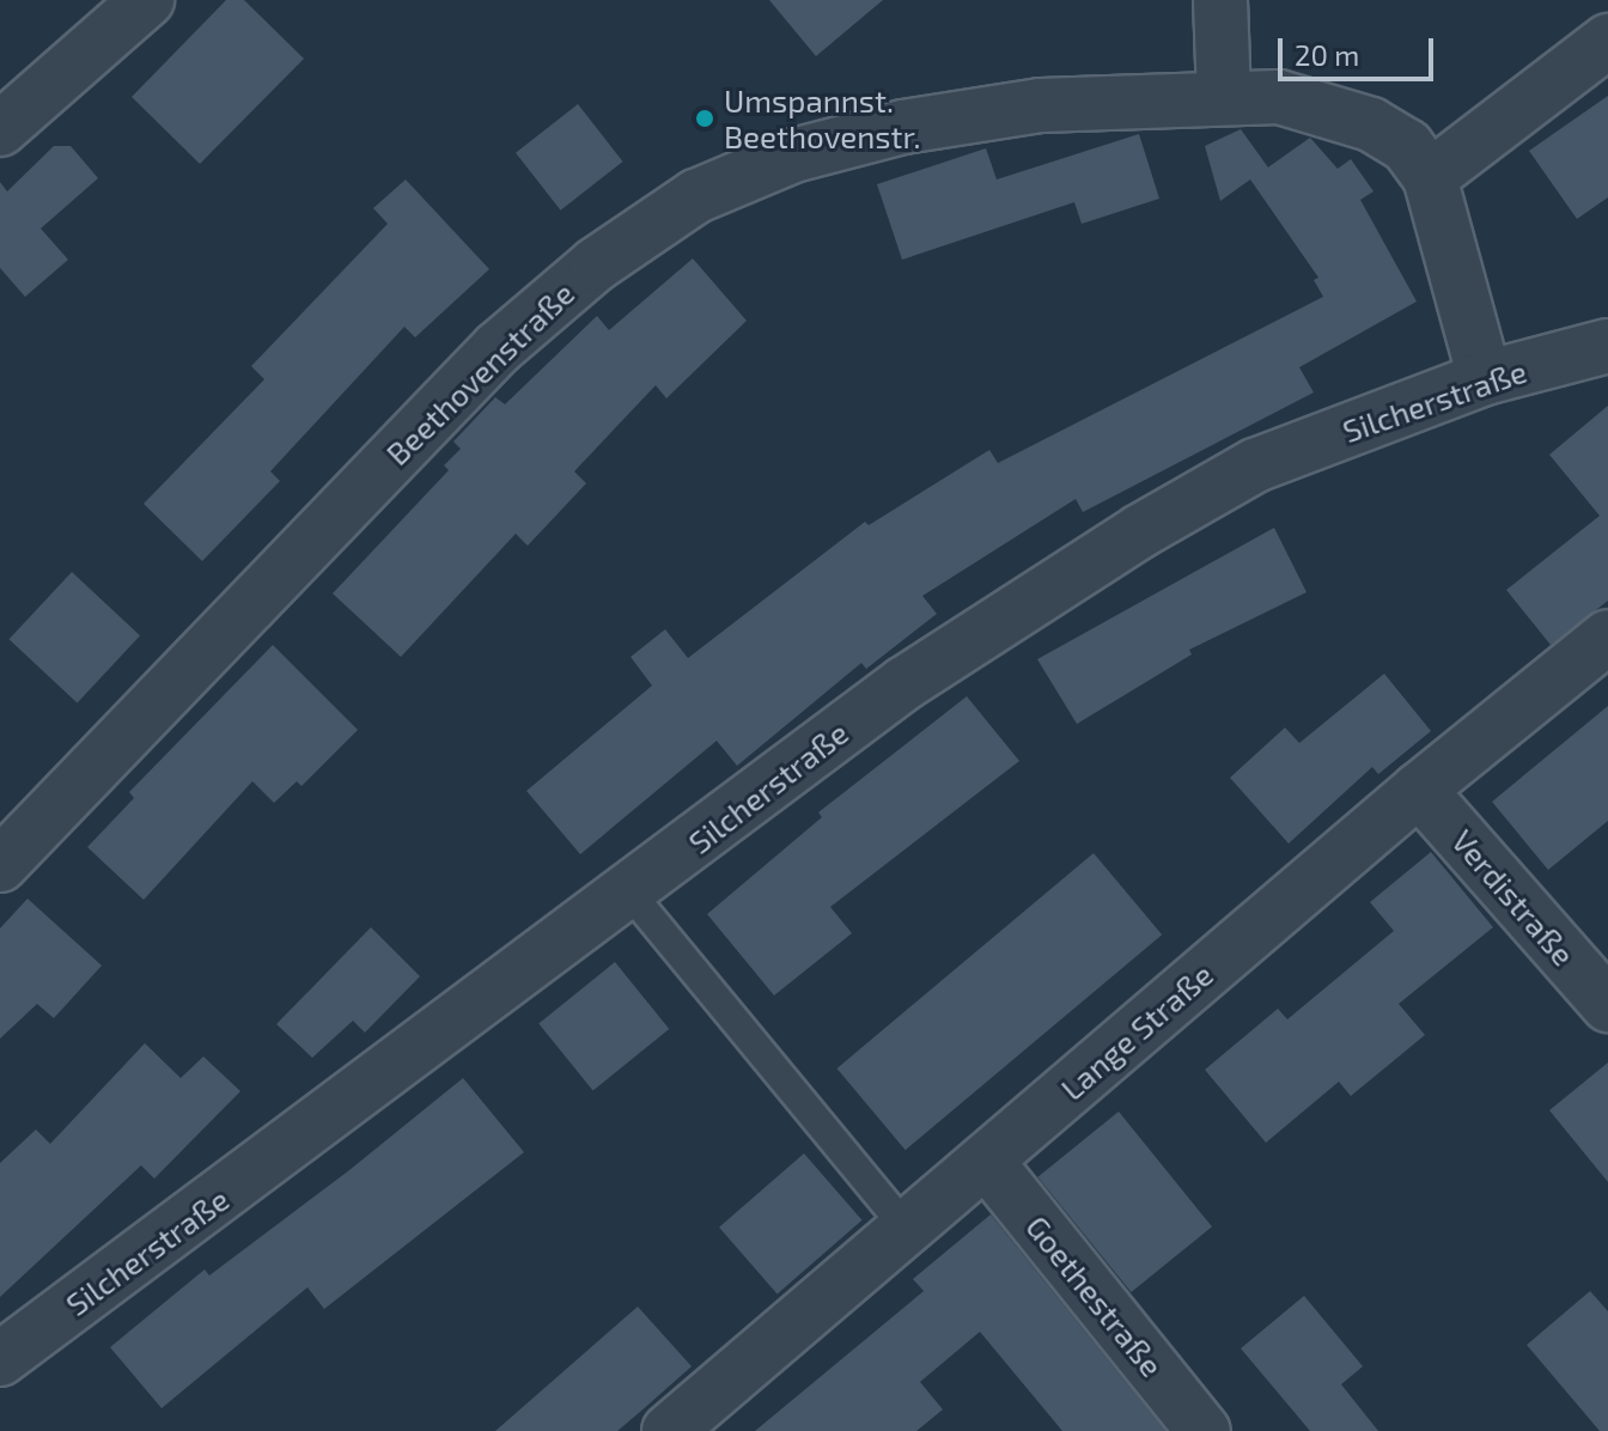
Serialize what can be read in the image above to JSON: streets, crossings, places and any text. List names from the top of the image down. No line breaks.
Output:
{"streets":{"street":["Beethovenstraße","Silcherstraße","Verdistraße","Lange Straße","Goethestraße"]},"crossings":[["Beethovenstraße","Silcherstraße"],["Verdistraße","Lange Straße"],["Lange Straße","Goethestraße"]],"places":["Umspannst. Beethovenstr."],"scale_bar":"20 m"}
